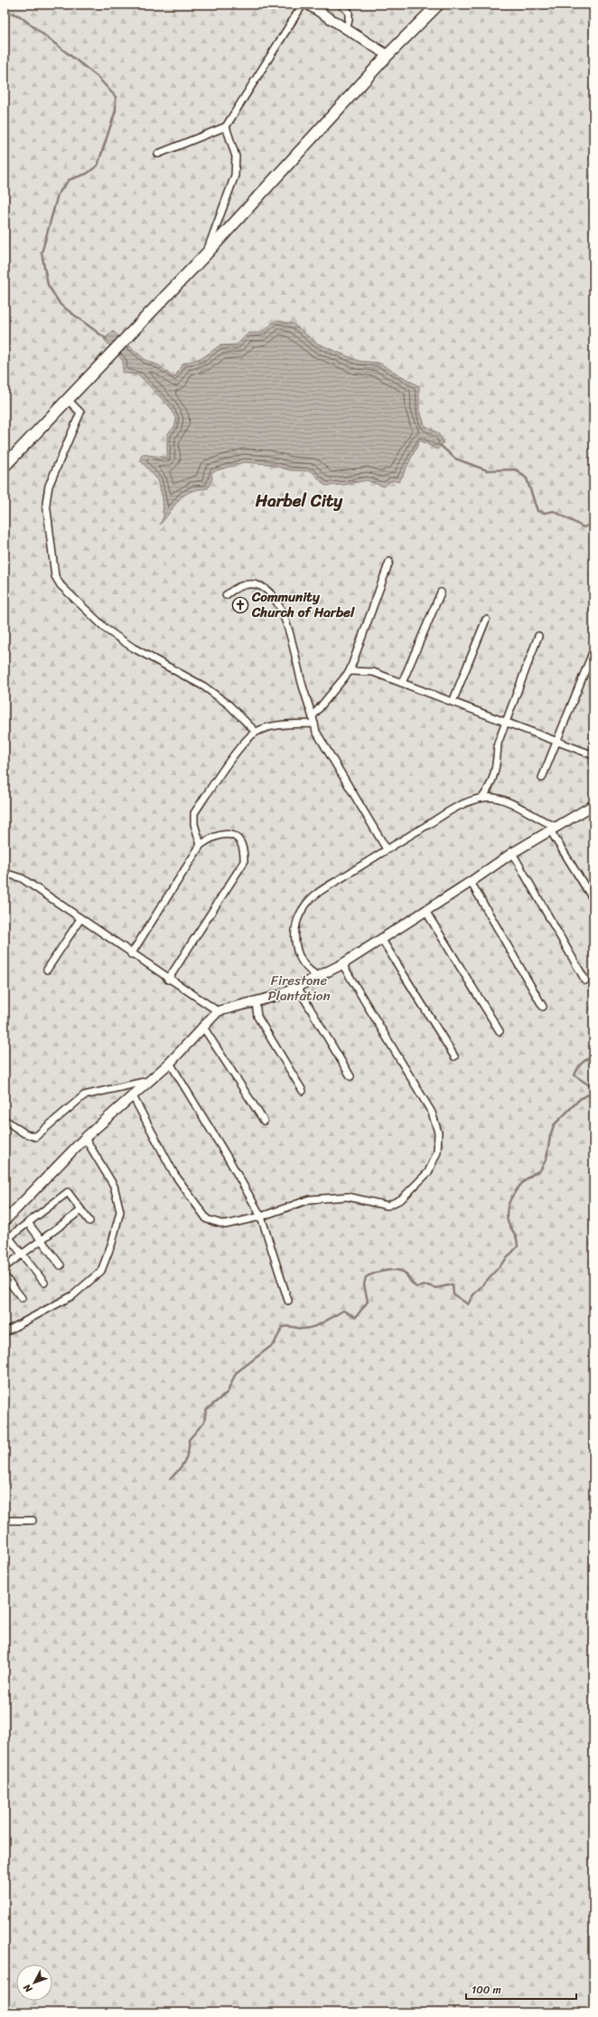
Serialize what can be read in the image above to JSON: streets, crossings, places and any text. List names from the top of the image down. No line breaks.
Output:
{"districts":["Harbel City"],"parks":["Firestone Plantation"],"places":{"church":["Community Church of Harbel"]},"scale_bar":"100 m","north":"bottom left"}
